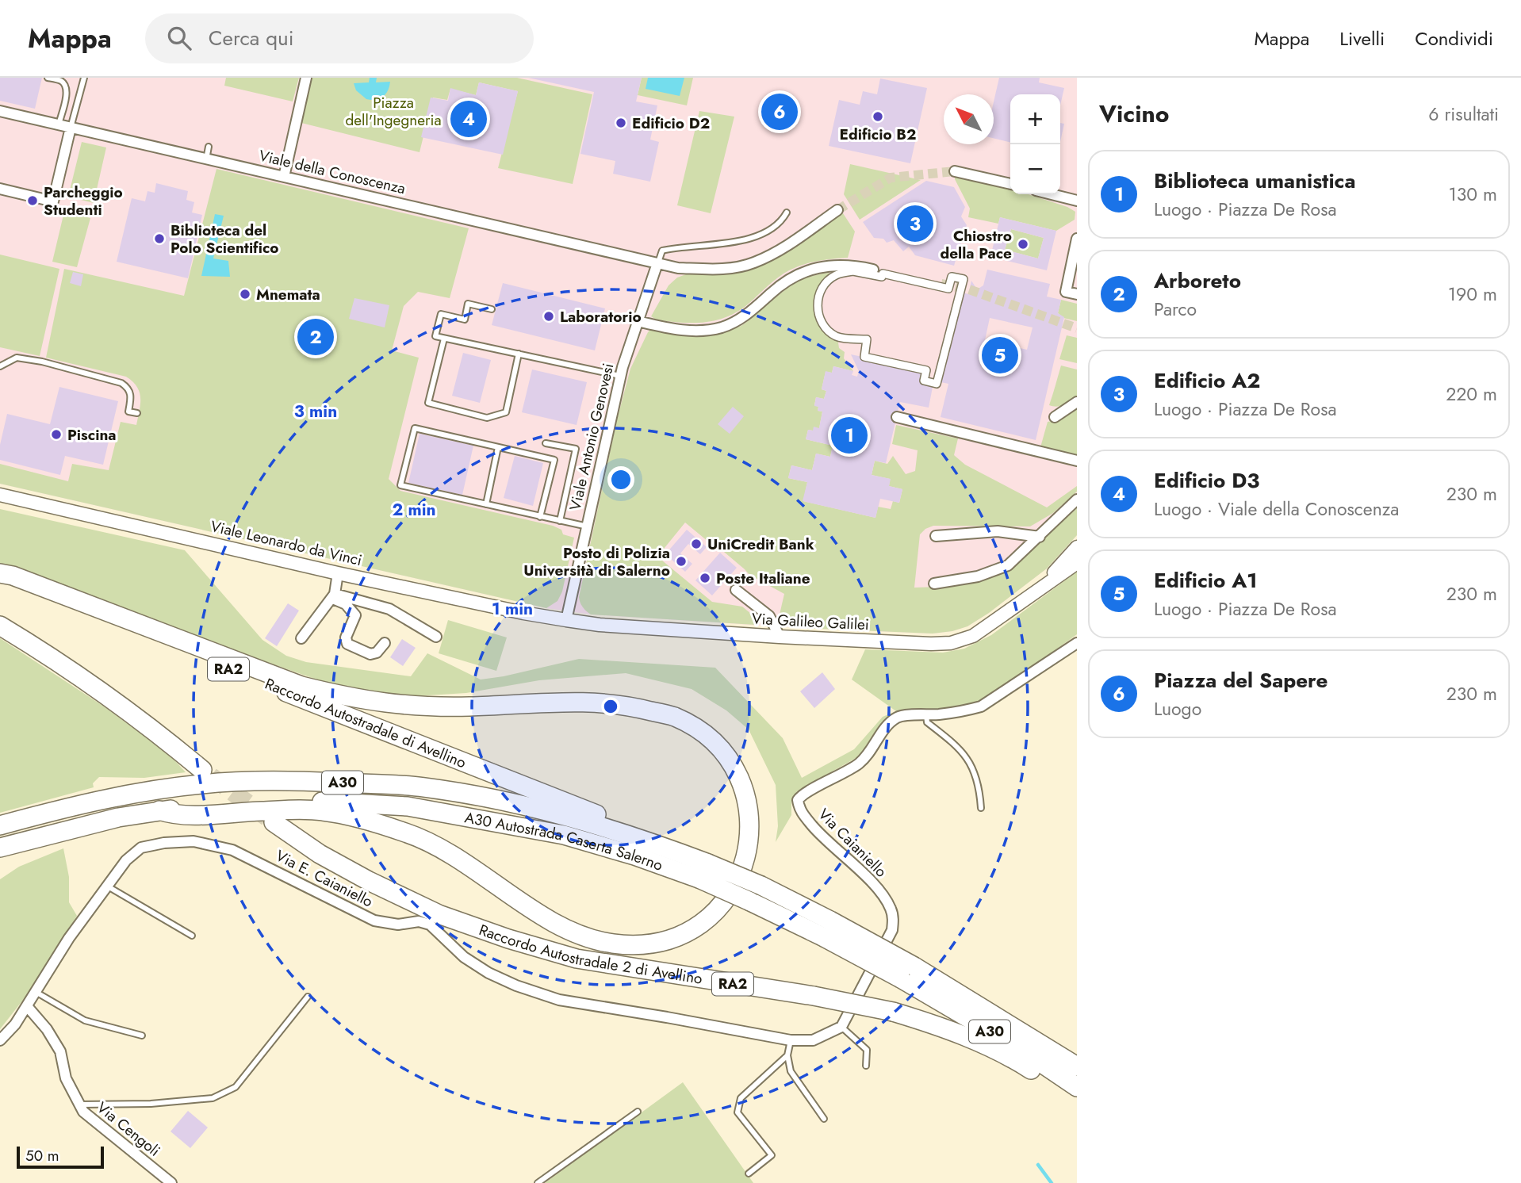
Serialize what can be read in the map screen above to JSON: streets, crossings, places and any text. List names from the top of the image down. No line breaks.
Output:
{"streets":{"highway":["RA2","Raccordo Autostradale di Avellino","A30","A30 Autostrada Caserta Salerno","Raccordo Autostradale 2 di Avellino"],"street":["Viale della Conoscenza","Viale Antonio Genovesi","Viale Leonardo da Vinci","Via Galileo Galilei","Via Caianiello","Via E. Caianiello","Via Cengoli"]},"crossings":[["Viale della Conoscenza","Viale Antonio Genovesi"],["Viale Antonio Genovesi","Viale Leonardo da Vinci"],["Viale Antonio Genovesi","Via Galileo Galilei"],["Viale Leonardo da Vinci","Via Galileo Galilei"],["Raccordo Autostradale di Avellino","A30 Autostrada Caserta Salerno"],["Via Caianiello","Via E. Caianiello"],["Via E. Caianiello","Via Cengoli"]],"parks":["Piazza dell'Ingegneria"],"places":["Edificio B2","Edificio D2","Parcheggio Studenti","Biblioteca del Polo Scientifico","Chiostro della Pace","Mnemata","Laboratorio","Piscina","UniCredit Bank","Posto di Polizia Università di Salerno","Poste Italiane"],"scale_bar":"50 m","north":"top left","page":{"header":"Mappa","search":"Cerca qui","nav":["Mappa","Livelli","Condividi"],"heading":["Vicino","6 risultati"],"pins":["6","4","3","2","5","1"],"map_buttons":["+","−"],"list":[{"mark":"1","name":"Biblioteca umanistica","note":"Luogo · Piazza De Rosa","value":"130 m"},{"mark":"2","name":"Arboreto","note":"Parco","value":"190 m"},{"mark":"3","name":"Edificio A2","note":"Luogo · Piazza De Rosa","value":"220 m"},{"mark":"4","name":"Edificio D3","note":"Luogo · Viale della Conoscenza","value":"230 m"},{"mark":"5","name":"Edificio A1","note":"Luogo · Piazza De Rosa","value":"230 m"},{"mark":"6","name":"Piazza del Sapere","note":"Luogo","value":"230 m"}],"scale":"50 m"},"rings":["3 min","2 min","1 min"]}
